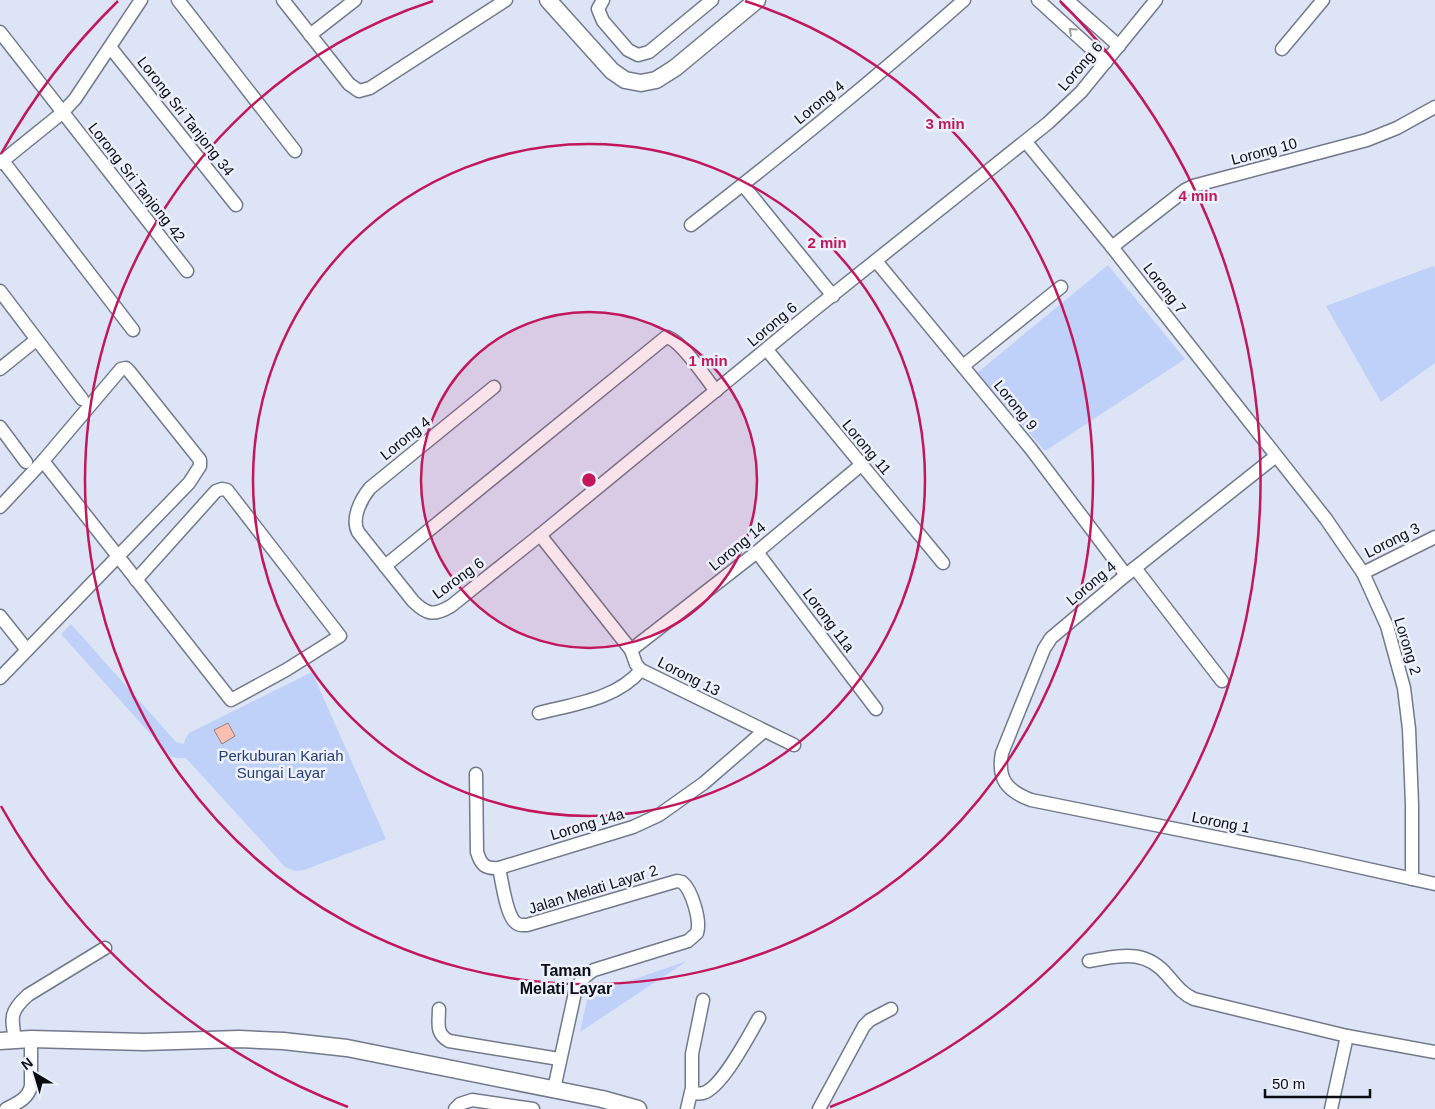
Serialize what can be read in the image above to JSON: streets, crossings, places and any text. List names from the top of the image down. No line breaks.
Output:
{"streets":{"street":["Lorong 6","Lorong 4","Lorong Sri Tanjong 34","Lorong 10","Lorong Sri Tanjong 42","Lorong 7","Lorong 9","Lorong 11","Lorong 3","Lorong 14","Lorong 11a","Lorong 2","Lorong 13","Lorong 1","Lorong 14a","Jalan Melati Layar 2"]},"crossings":[["Lorong 6","Lorong 4"],["Lorong 6","Lorong 7"],["Lorong 6","Lorong 9"],["Lorong 6","Lorong 11"],["Lorong 6","Lorong 13"],["Lorong 4","Lorong 7"],["Lorong 4","Lorong 9"],["Lorong 4","Lorong 2"],["Lorong 4","Lorong 1"],["Lorong 10","Lorong 7"],["Lorong 7","Lorong 2"],["Lorong 11","Lorong 14"],["Lorong 3","Lorong 2"],["Lorong 14","Lorong 11a"],["Lorong 14","Lorong 13"],["Lorong 2","Lorong 1"],["Lorong 13","Lorong 14a"],["Lorong 14a","Jalan Melati Layar 2"]],"districts":["Taman Melati Layar"],"parks":["Perkuburan Kariah Sungai Layar"],"scale_bar":"50 m","north":"top left","rings":["3 min","4 min","2 min","1 min"]}
